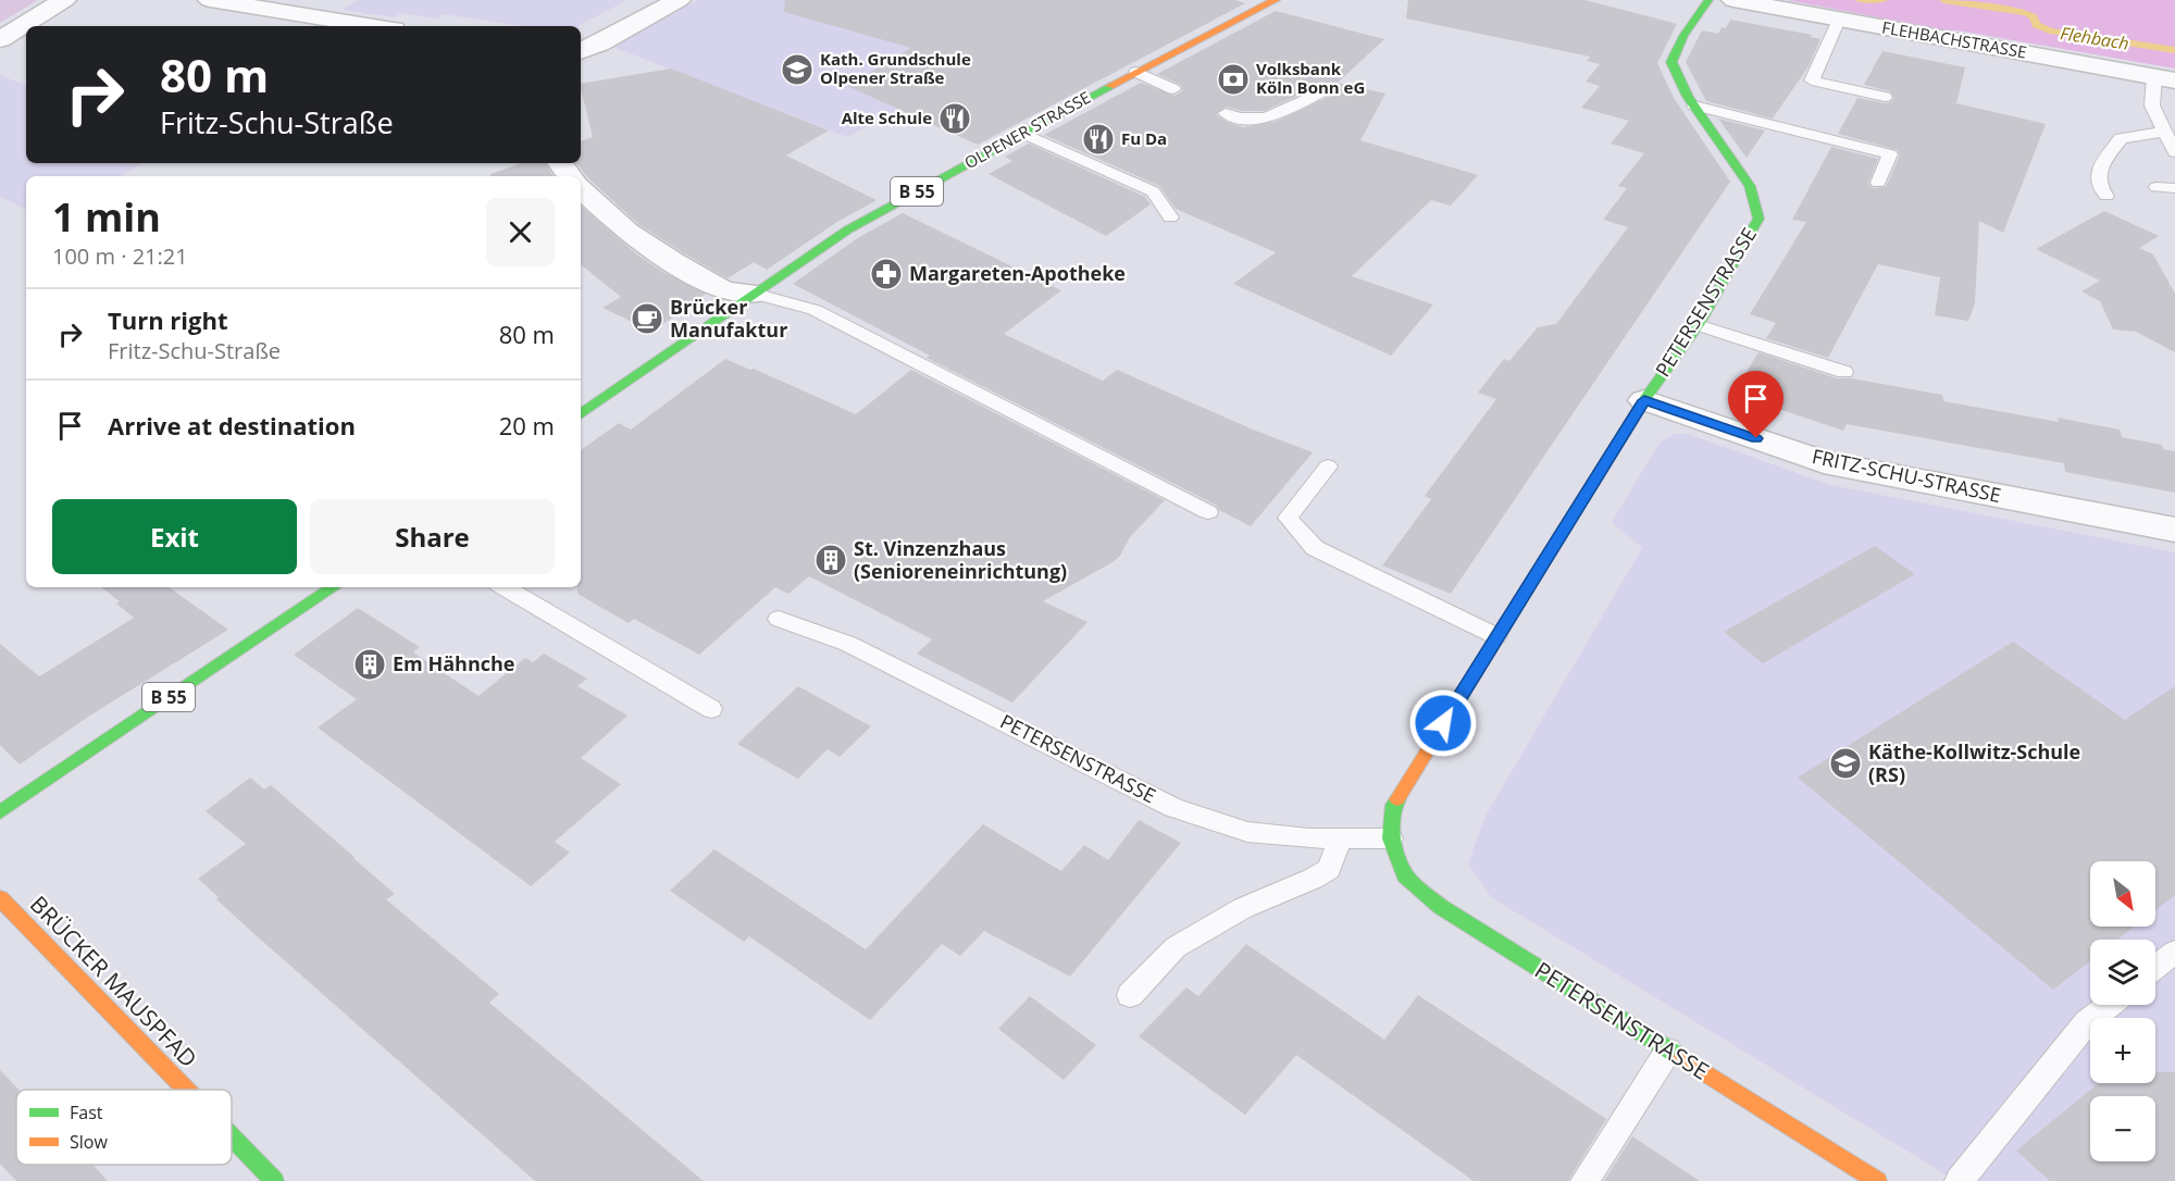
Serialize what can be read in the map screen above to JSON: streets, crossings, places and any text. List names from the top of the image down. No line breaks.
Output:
{"streets":{"street":["FLEHBACHSTRASSE","OLPENER STRASSE","B 55","PETERSENSTRASSE","FRITZ-SCHU-STRASSE","BRÜCKER MAUSPFAD"]},"crossings":[["PETERSENSTRASSE","FRITZ-SCHU-STRASSE"]],"water":["Flehbach"],"places":{"school or university":["Kath. Grundschule Olpener Straße","Käthe-Kollwitz-Schule (RS)"],"bank":["Volksbank Köln Bonn eG"],"restaurant":["Alte Schule","Fu Da"],"pharmacy":["Margareten-Apotheke"],"cafe":["Brücker Manufaktur"],"building":["St. Vinzenzhaus (Senioreneinrichtung)","Em Hähnche"]},"legend":["Fast","Slow"],"north":"bottom right","page":{"turn":["80 m","Fritz-Schu-Straße"],"heading":["1 min","100 m · 21:21"],"list":[{"name":"Turn right","note":"Fritz-Schu-Straße","value":"80 m"},{"name":"Arrive at destination","value":"20 m"}],"buttons":["Exit","Share"],"map_buttons":["+","−"]}}
